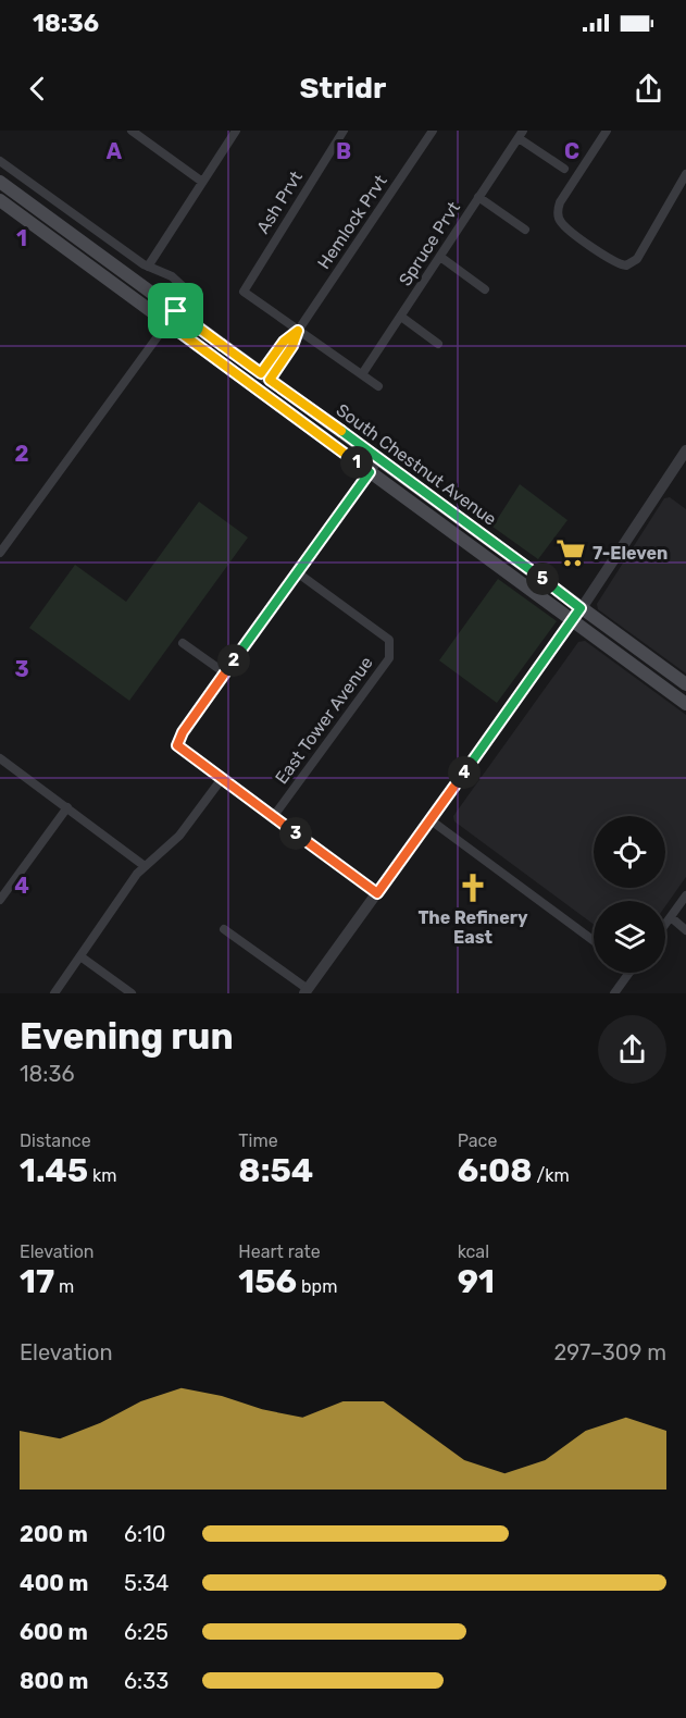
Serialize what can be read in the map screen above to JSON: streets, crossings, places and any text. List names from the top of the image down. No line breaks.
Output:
{"streets":{"main road":["South Chestnut Avenue"],"street":["Ash Prvt","Hemlock Prvt","Spruce Prvt","East Tower Avenue"]},"crossings":[["Ash Prvt","Hemlock Prvt"],["Hemlock Prvt","South Chestnut Avenue"]],"places":{"supermarket":["7-Eleven"],"church":["The Refinery East"]},"page":{"status":"18:36","header":"Stridr","pins":["1","5","2","4","3"],"heading":["Evening run","18:36"],"stats":[["Distance","1.45 km"],["Time","8:54"],["Pace","6:08 /km"],["Elevation","17 m"],["Heart rate","156 bpm"],["kcal","91"]],"chart":["Elevation","297–309 m"],"list":[{"name":"200 m","note":"6:10"},{"name":"400 m","note":"5:34"},{"name":"600 m","note":"6:25"},{"name":"800 m","note":"6:33"}]},"grid":{"columns":["A","B","C"],"rows":["1","2","3","4"]}}
